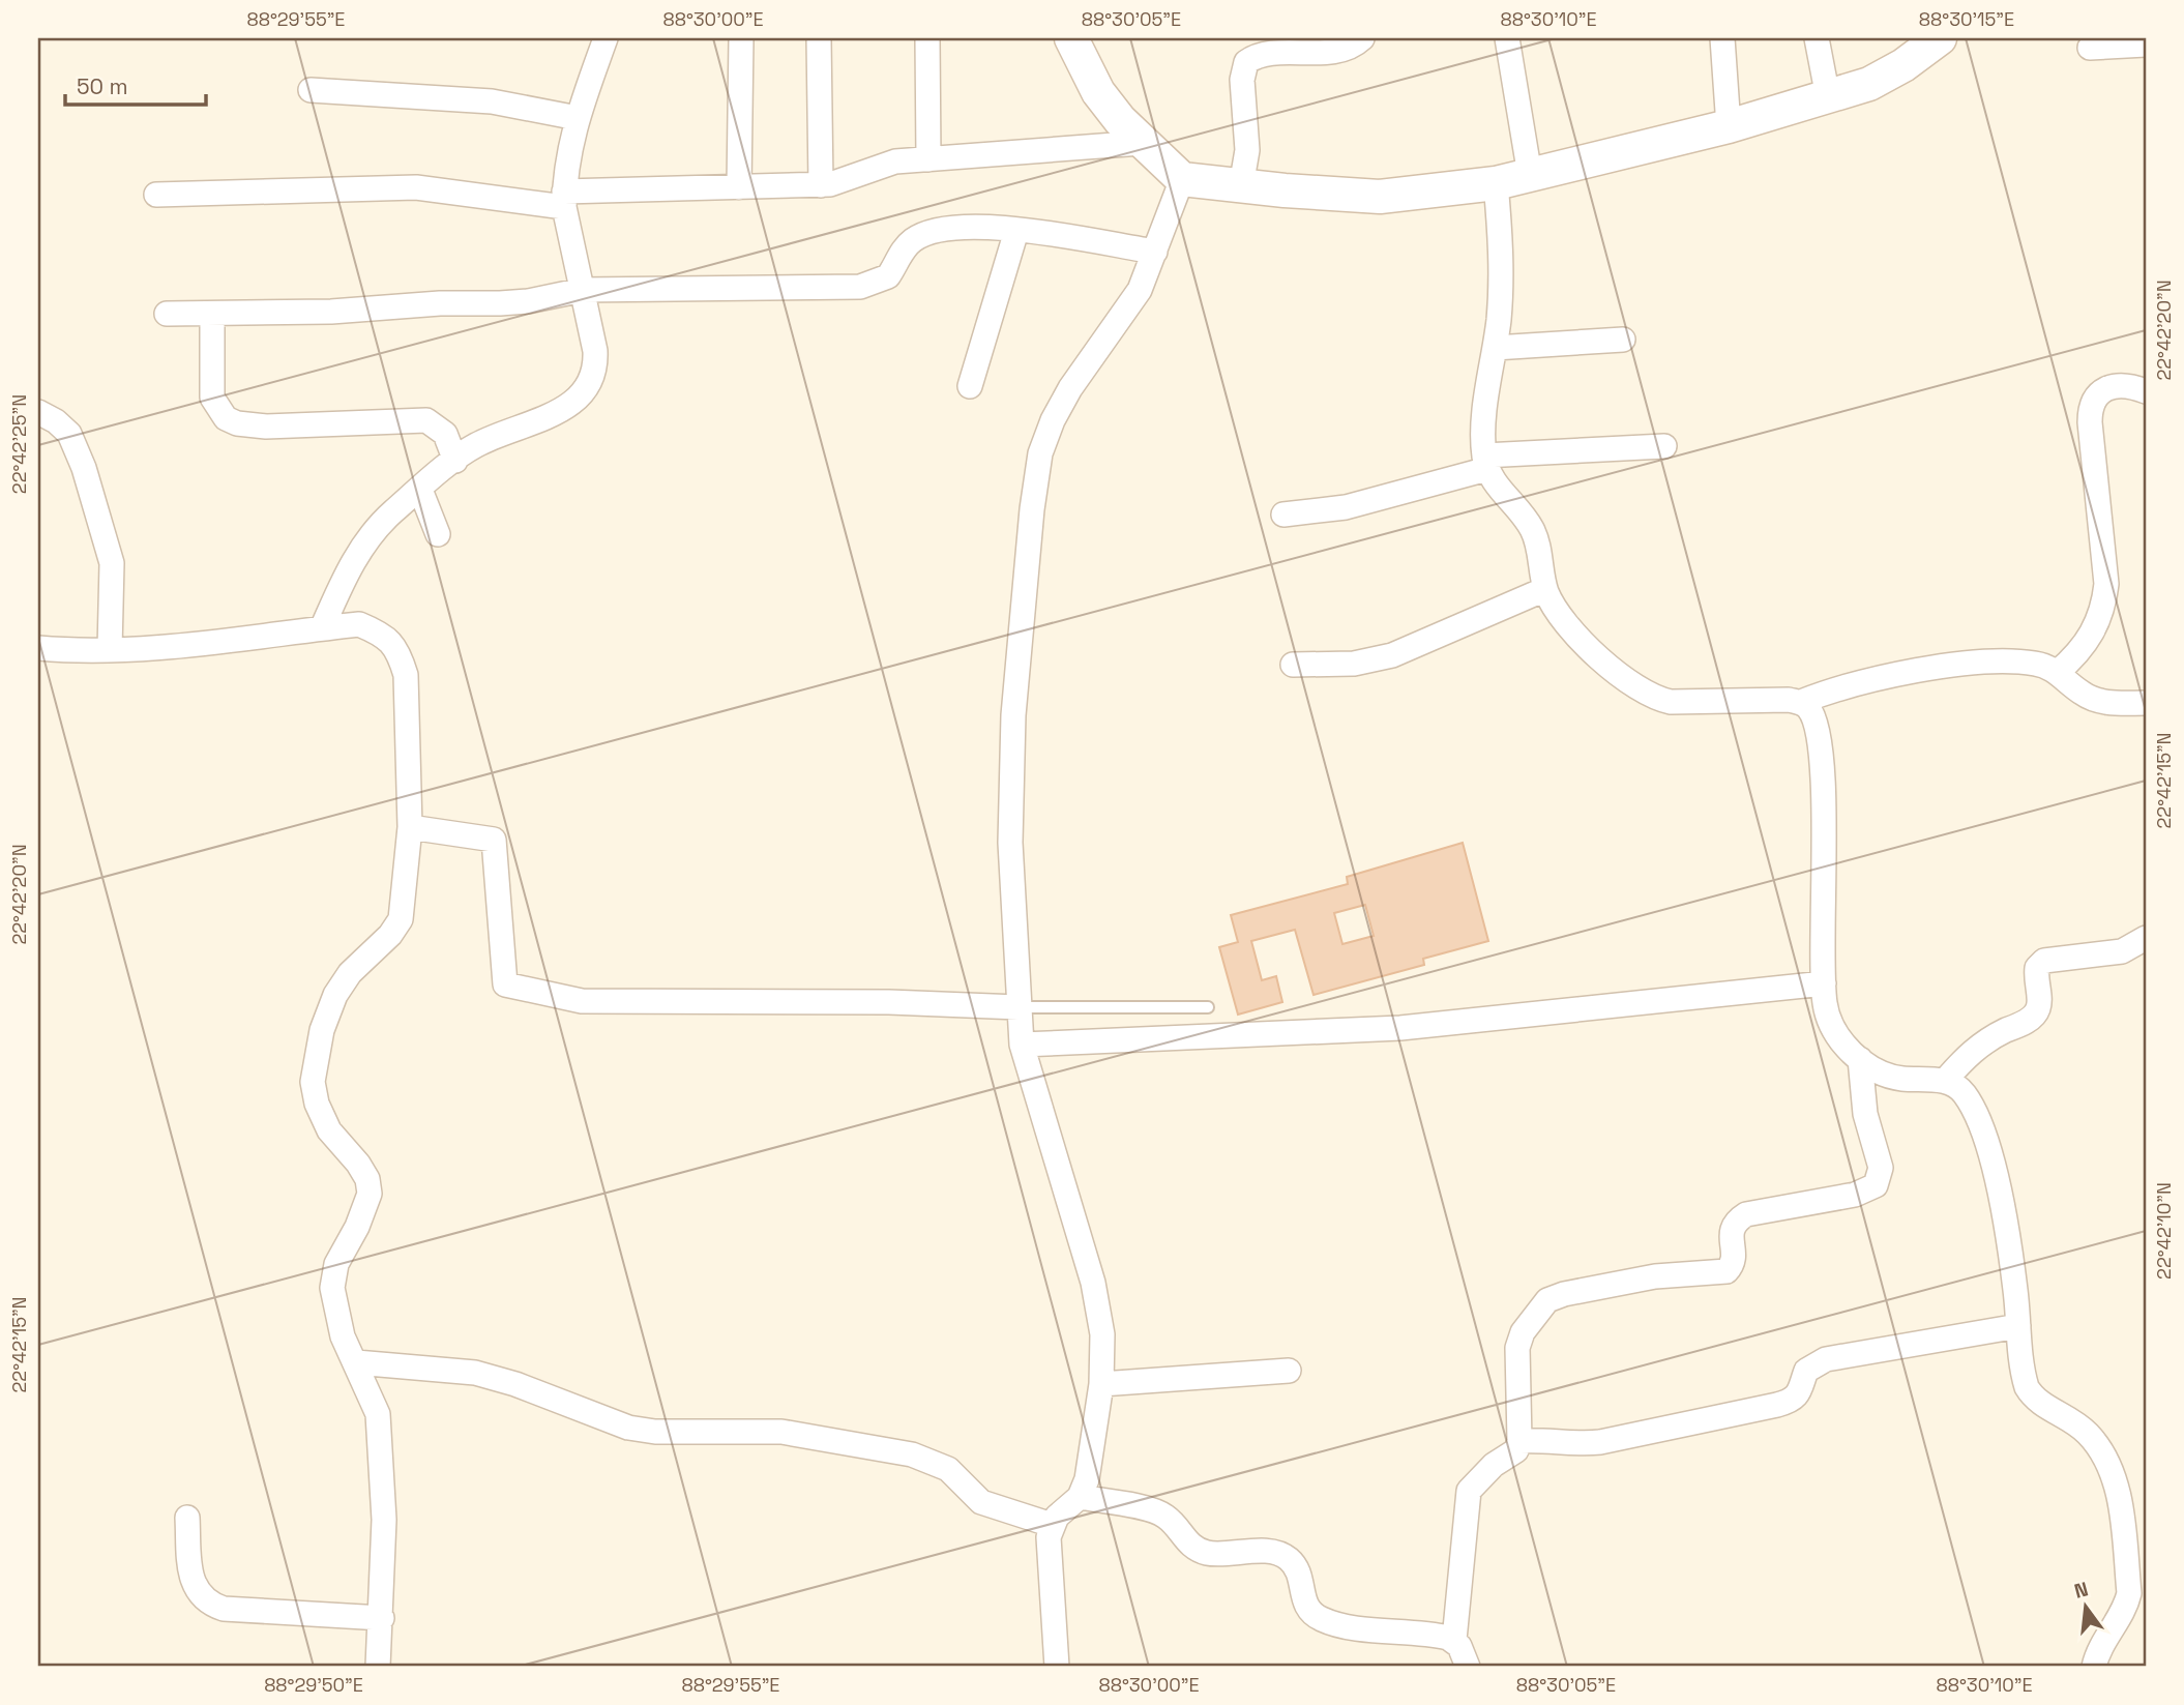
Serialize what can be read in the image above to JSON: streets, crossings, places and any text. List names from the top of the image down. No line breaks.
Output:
{"scale_bar":"50 m","north":"top","coordinates":["88°29'55\"E","88°30'00\"E","88°30'05\"E","88°30'10\"E","88°30'15\"E","22°42'20\"N","22°42'25\"N","22°42'15\"N","22°42'10\"N","88°29'50\"E"]}
